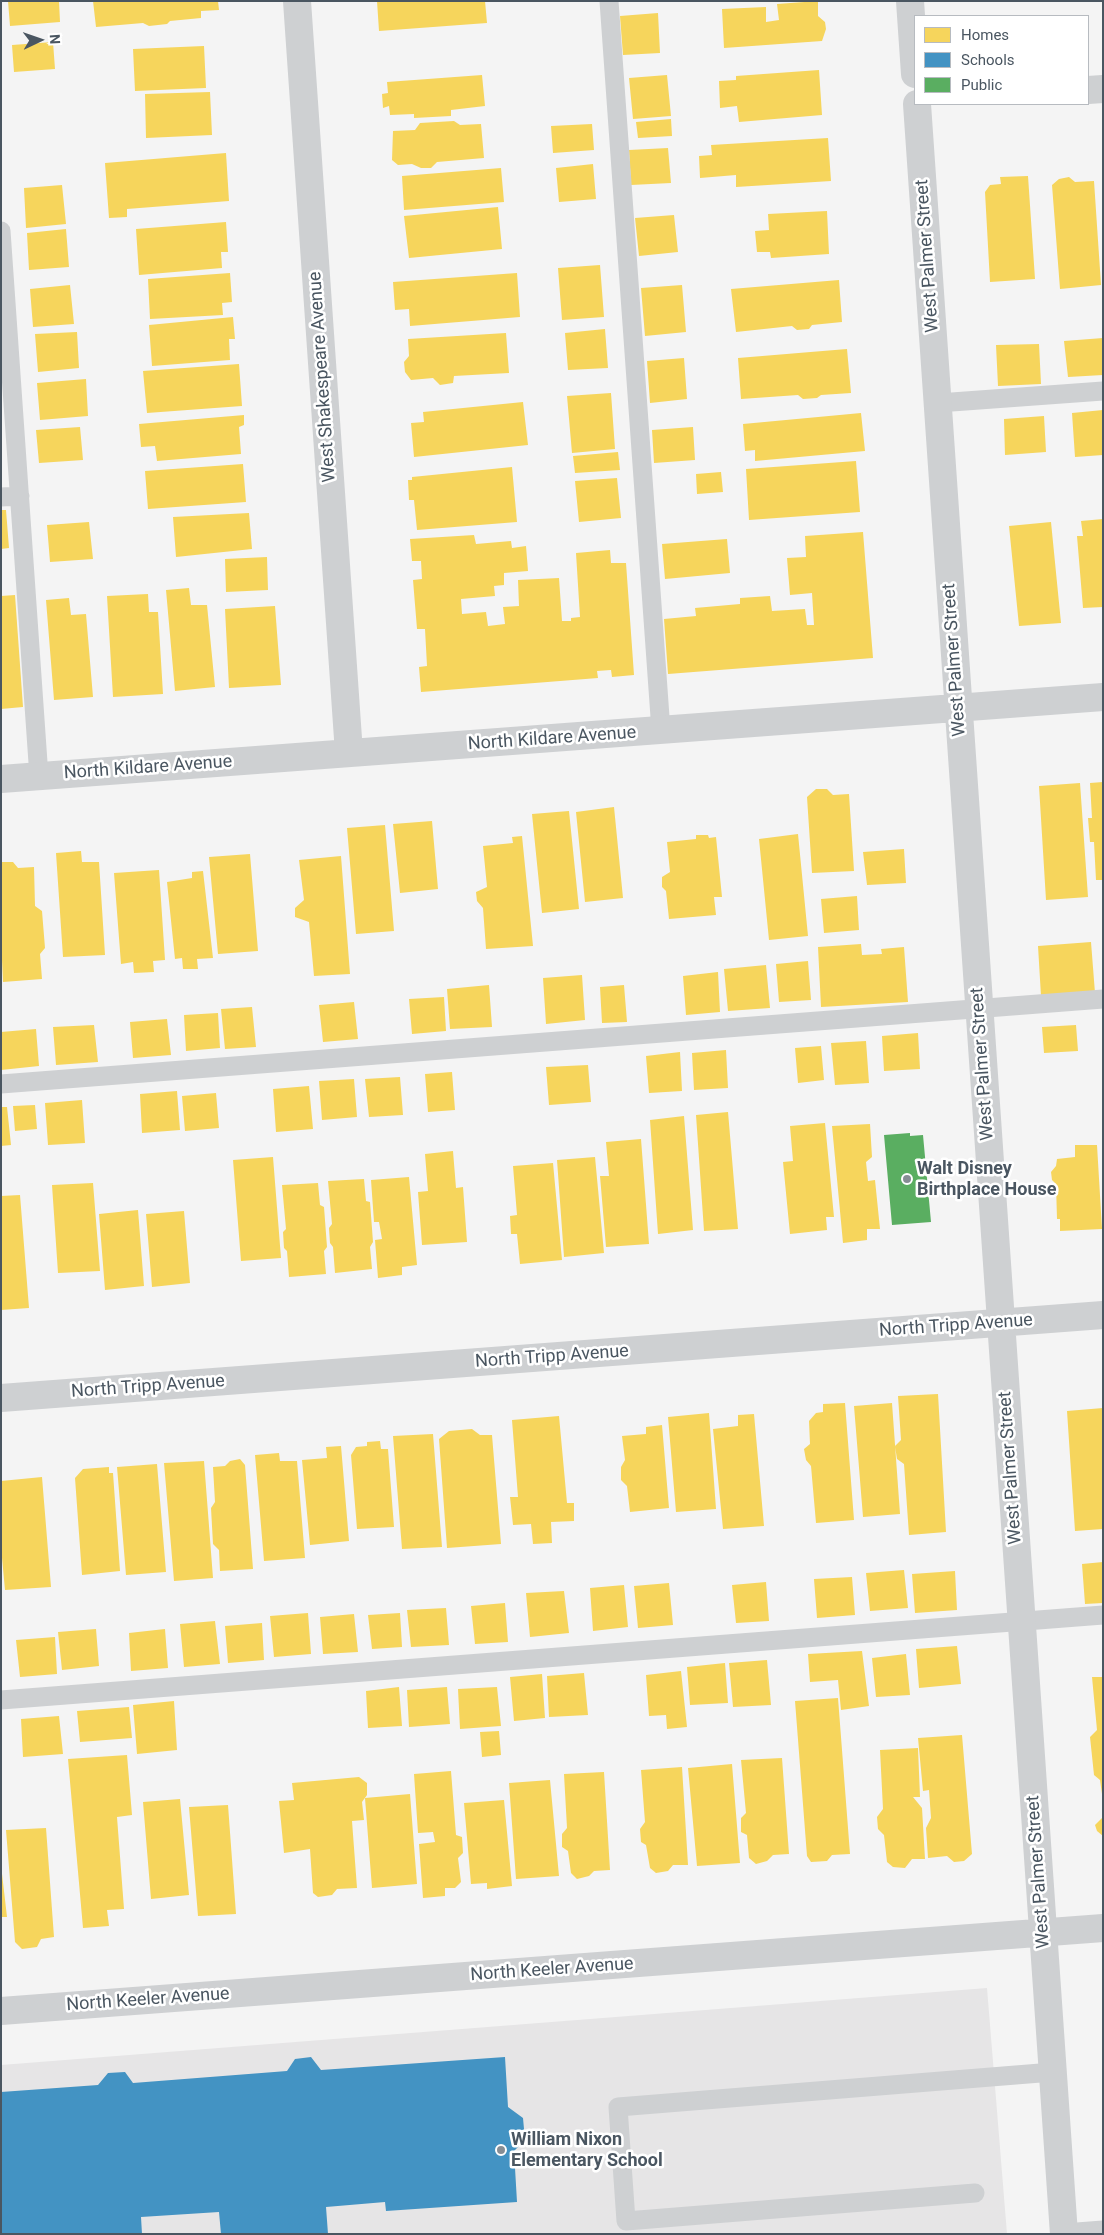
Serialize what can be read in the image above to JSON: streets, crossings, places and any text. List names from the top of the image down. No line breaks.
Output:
{"streets":{"street":["West Palmer Street","West Shakespeare Avenue","North Kildare Avenue","North Tripp Avenue","North Keeler Avenue"]},"crossings":[["West Palmer Street","North Kildare Avenue"],["West Palmer Street","North Tripp Avenue"],["West Palmer Street","North Keeler Avenue"],["West Shakespeare Avenue","North Kildare Avenue"]],"places":["Walt Disney Birthplace House","William Nixon Elementary School"],"legend":["Homes","Schools","Public"],"north":"right"}
